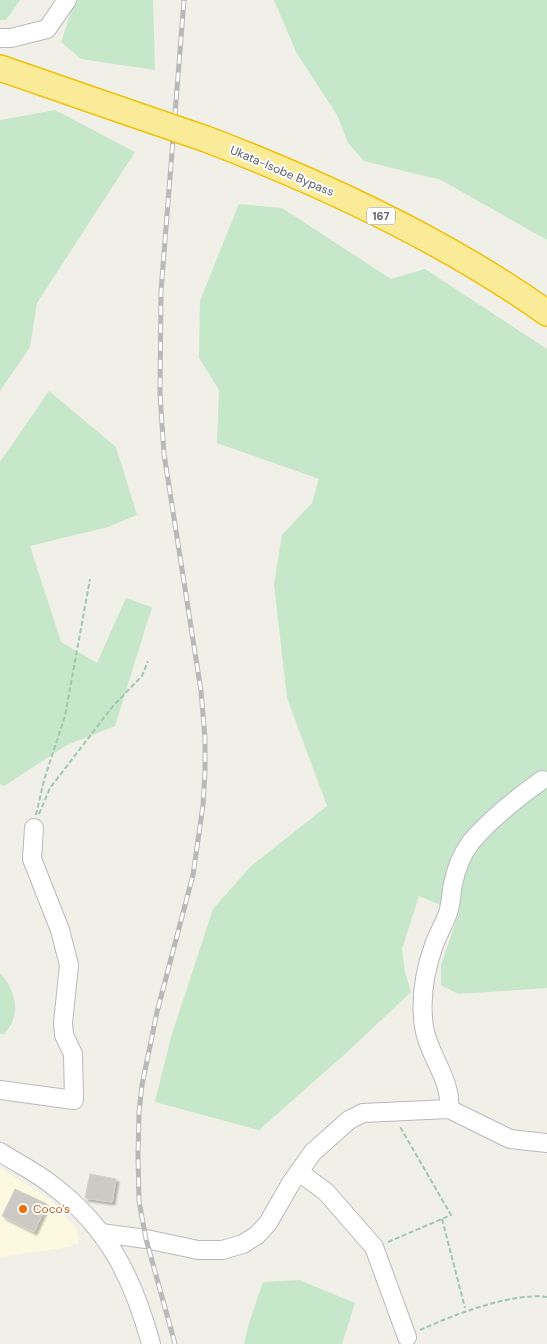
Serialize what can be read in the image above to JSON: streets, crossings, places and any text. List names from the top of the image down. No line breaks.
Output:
{"streets":{"highway":["Ukata-Isobe Bypass","167"]},"places":["Coco's"]}
